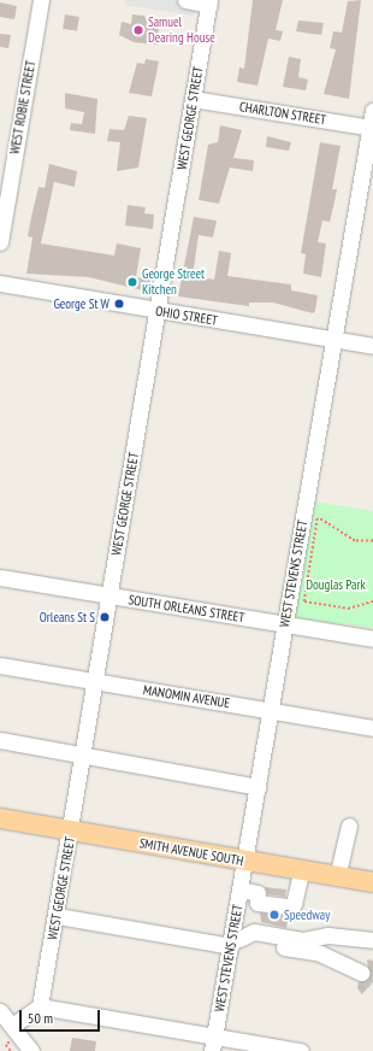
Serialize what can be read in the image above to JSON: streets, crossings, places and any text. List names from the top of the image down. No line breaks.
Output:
{"streets":{"main road":["SMITH AVENUE SOUTH"],"street":["WEST ROBIE STREET","CHARLTON STREET","WEST GEORGE STREET","OHIO STREET","WEST STEVENS STREET","SOUTH ORLEANS STREET","MANOMIN AVENUE"]},"crossings":[["CHARLTON STREET","WEST GEORGE STREET"],["CHARLTON STREET","WEST STEVENS STREET"],["WEST GEORGE STREET","OHIO STREET"],["WEST GEORGE STREET","SOUTH ORLEANS STREET"],["WEST GEORGE STREET","MANOMIN AVENUE"],["WEST GEORGE STREET","SMITH AVENUE SOUTH"],["OHIO STREET","WEST STEVENS STREET"],["WEST STEVENS STREET","SOUTH ORLEANS STREET"],["WEST STEVENS STREET","MANOMIN AVENUE"],["WEST STEVENS STREET","SMITH AVENUE SOUTH"]],"parks":["Douglas Park"],"places":["Samuel Dearing House","George Street Kitchen","George St W","Orleans St S","Speedway"],"scale_bar":"50 m"}
